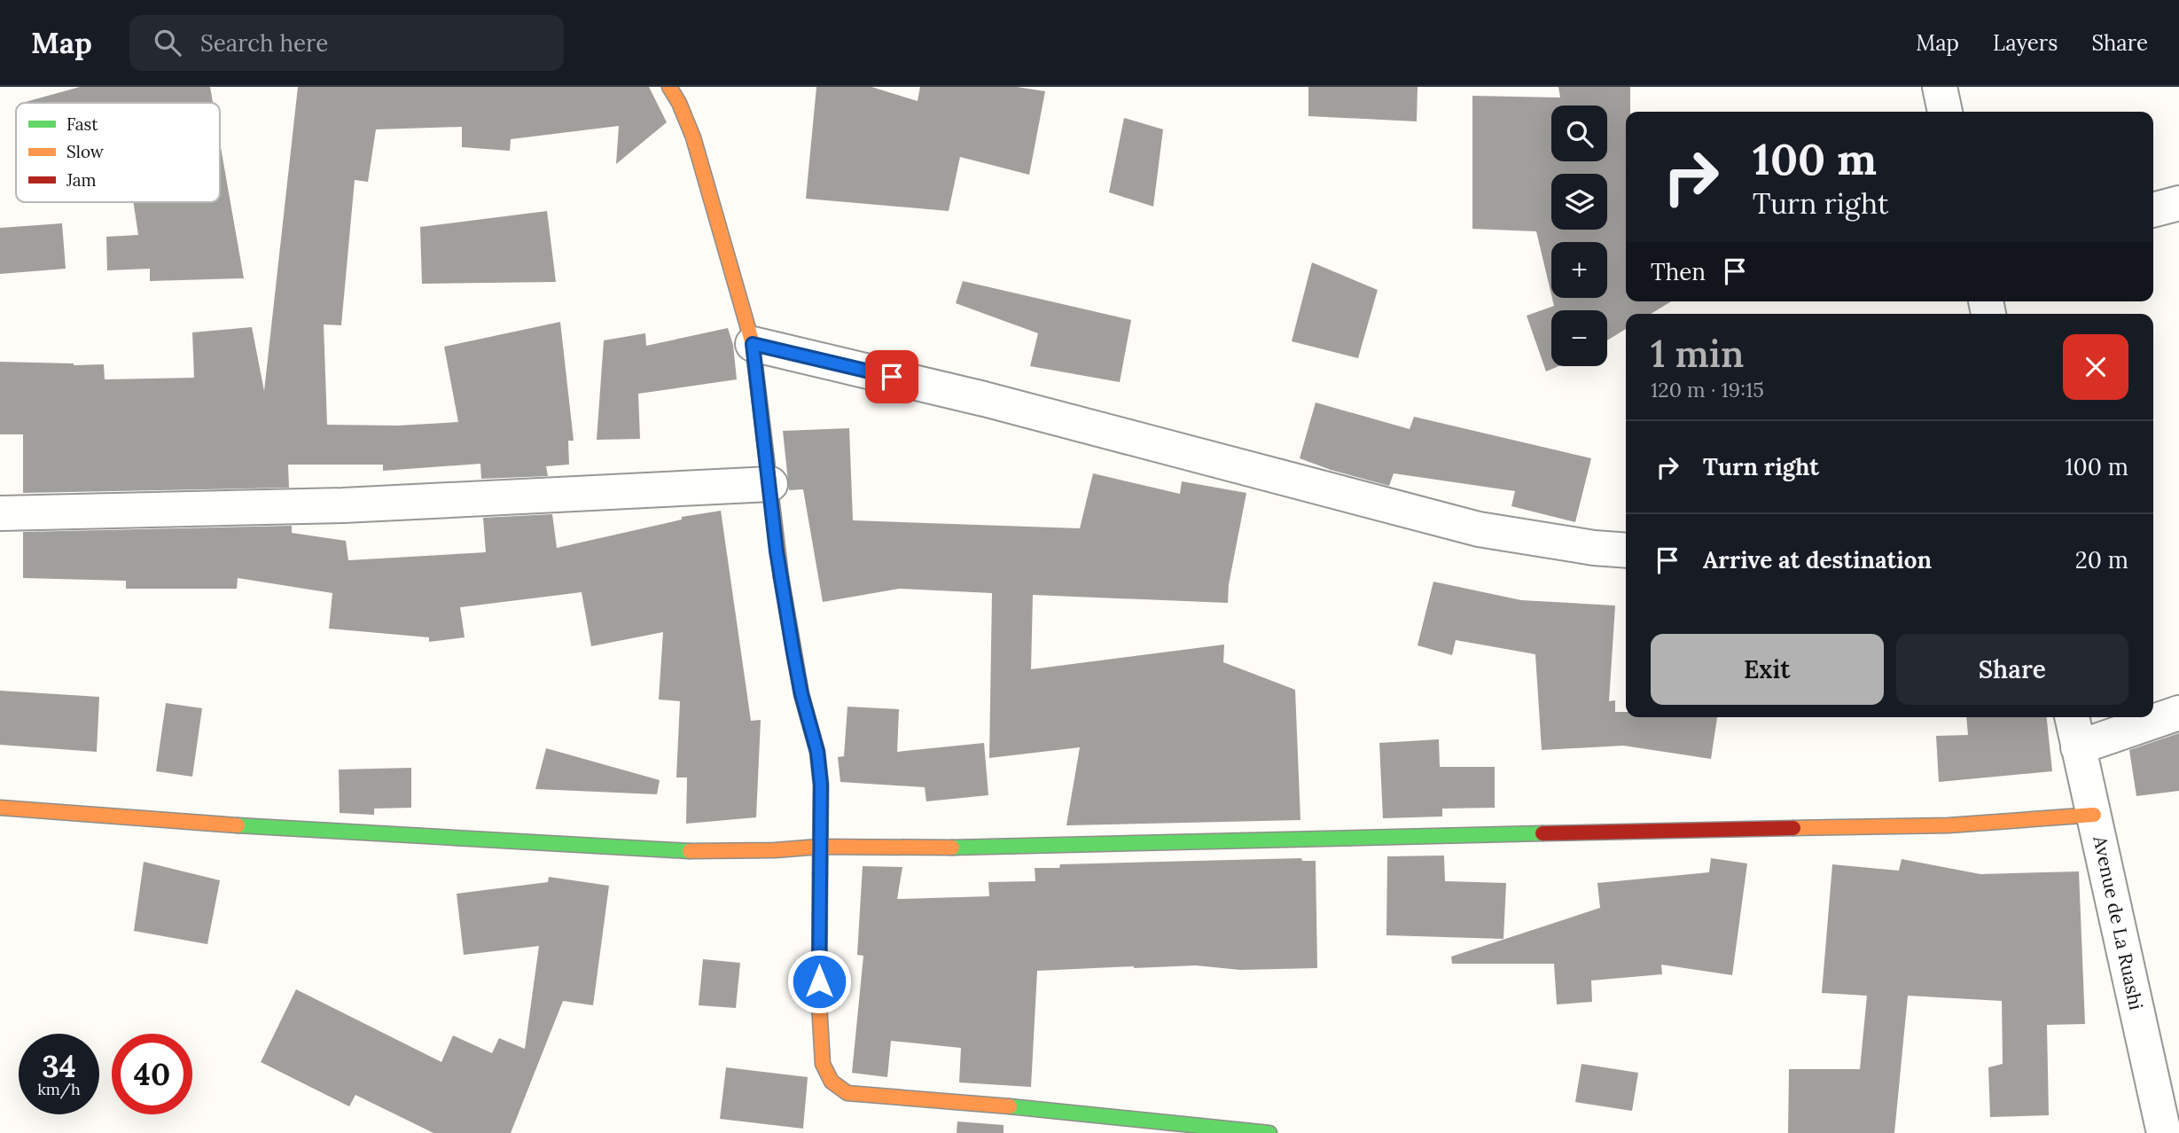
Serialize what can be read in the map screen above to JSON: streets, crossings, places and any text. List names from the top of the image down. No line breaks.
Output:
{"streets":{"street":["Avenue de La Ruashi"]},"legend":["Fast","Slow","Jam"],"page":{"header":"Map","search":"Search here","nav":["Map","Layers","Share"],"map_buttons":["+","−"],"turn":["100 m","Turn right"],"then":"Then","heading":["1 min","120 m · 19:15"],"list":[{"name":"Turn right","value":"100 m"},{"name":"Arrive at destination","value":"20 m"}],"buttons":["Exit","Share"],"speed":"34 km/h","limit":"40"}}
